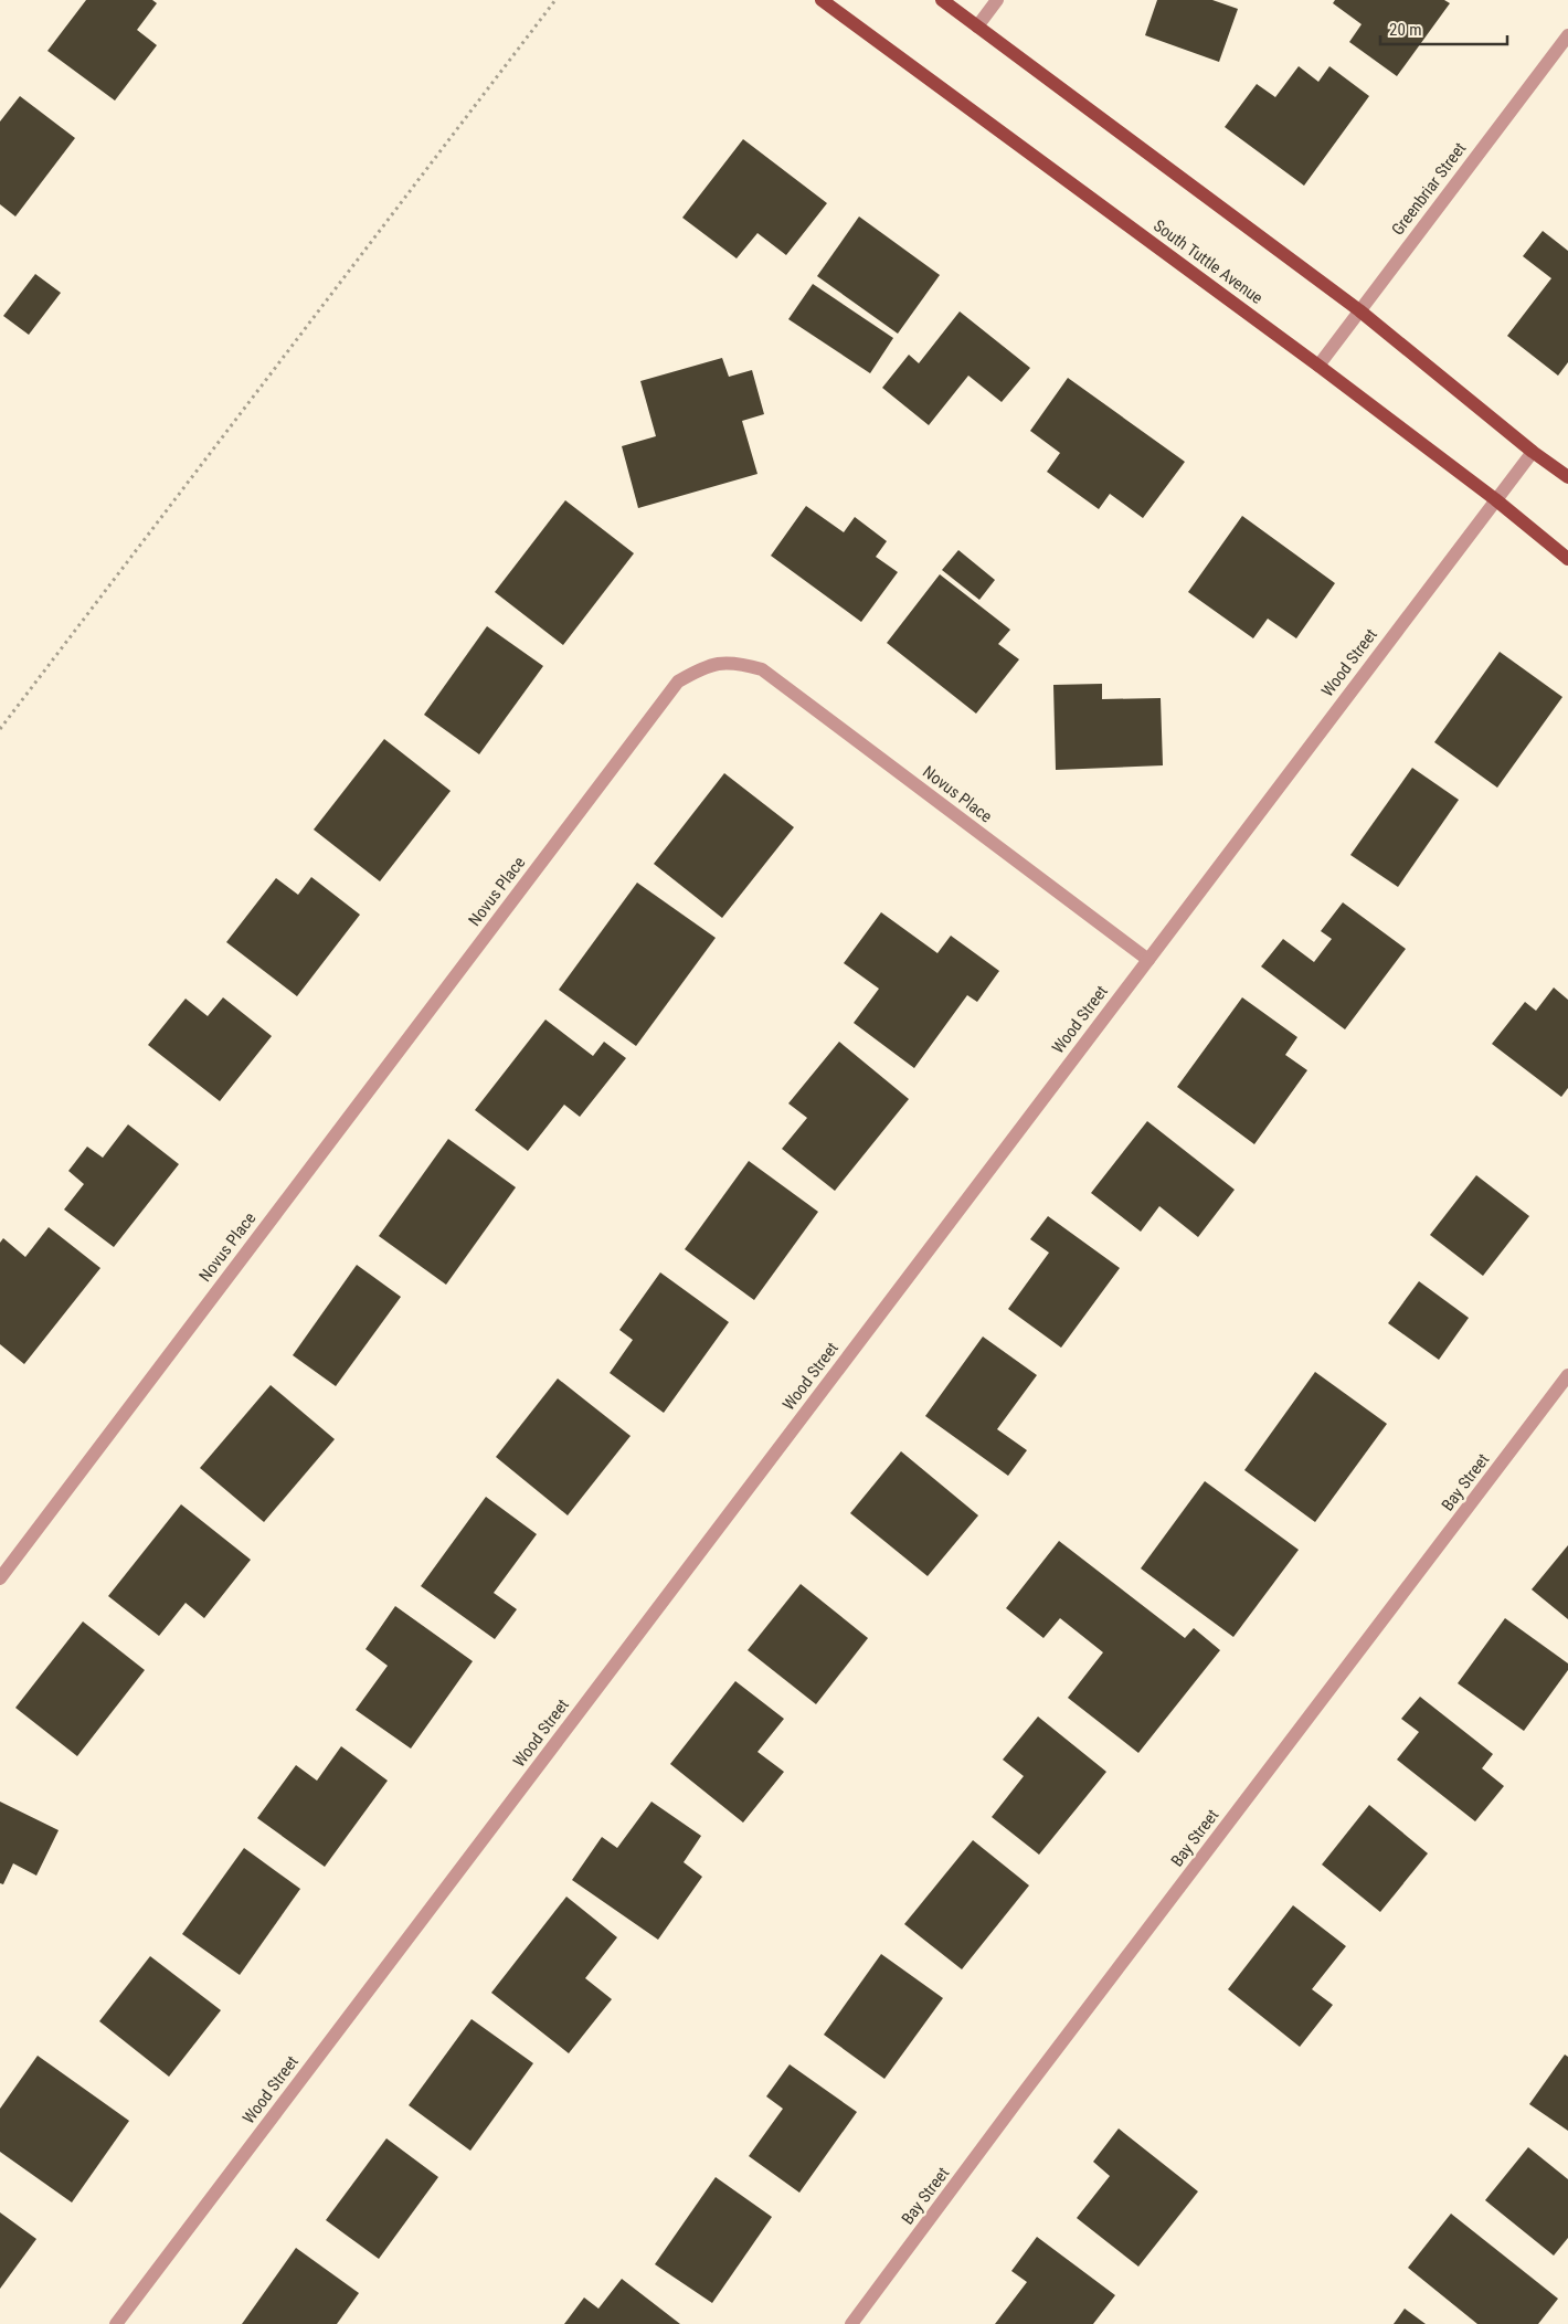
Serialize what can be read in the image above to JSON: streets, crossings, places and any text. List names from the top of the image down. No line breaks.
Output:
{"streets":{"main road":["South Tuttle Avenue"],"street":["Greenbriar Street","Wood Street","Novus Place","Bay Street"]},"crossings":[["Greenbriar Street","South Tuttle Avenue"],["South Tuttle Avenue","Wood Street"],["Wood Street","Novus Place"]],"scale_bar":"20 m"}
